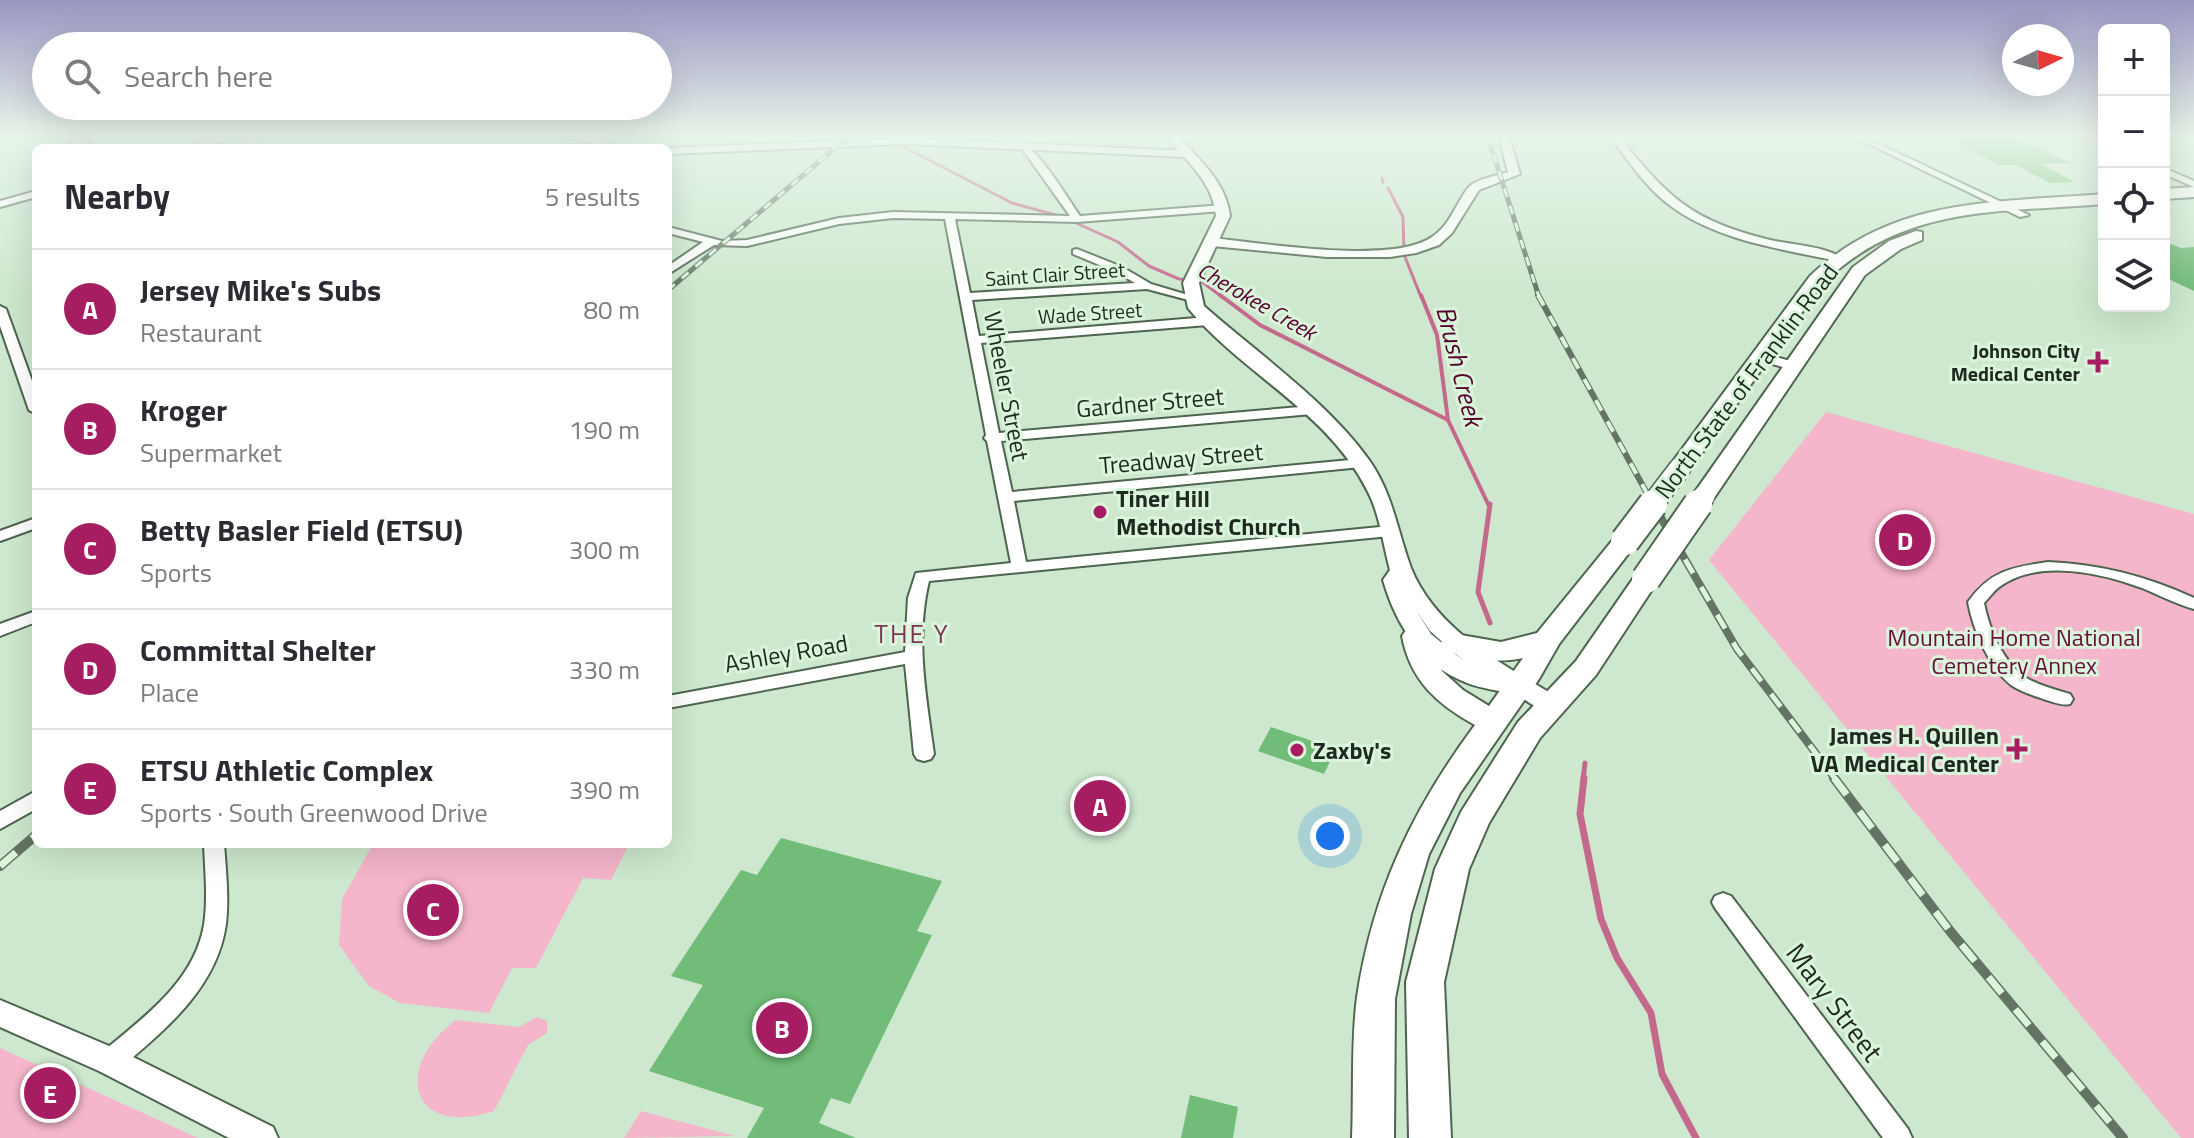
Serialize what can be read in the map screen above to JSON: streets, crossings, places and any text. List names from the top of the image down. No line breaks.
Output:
{"streets":{"highway":["North State of Franklin Road"],"street":["Saint Clair Street","Wade Street","Wheeler Street","Gardner Street","Treadway Street","Ashley Road","Mary Street"]},"crossings":[["Saint Clair Street","Wheeler Street"],["Wade Street","Wheeler Street"],["Wheeler Street","Gardner Street"],["Wheeler Street","Treadway Street"]],"districts":["THE Y"],"water":["Cherokee Creek","Brush Creek"],"parks":["Mountain Home National Cemetery Annex"],"places":{"health":["Johnson City Medical Center","James H. Quillen VA Medical Center"],"other":["Tiner Hill Methodist Church","Zaxby's"]},"north":"right","page":{"map_buttons":["+","−"],"search":"Search here","heading":["Nearby","5 results"],"list":[{"mark":"A","name":"Jersey Mike's Subs","note":"Restaurant","value":"80 m"},{"mark":"B","name":"Kroger","note":"Supermarket","value":"190 m"},{"mark":"C","name":"Betty Basler Field (ETSU)","note":"Sports","value":"300 m"},{"mark":"D","name":"Committal Shelter","note":"Place","value":"330 m"},{"mark":"E","name":"ETSU Athletic Complex","note":"Sports · South Greenwood Drive","value":"390 m"}],"pins":["D","A","C","B","E"]}}
